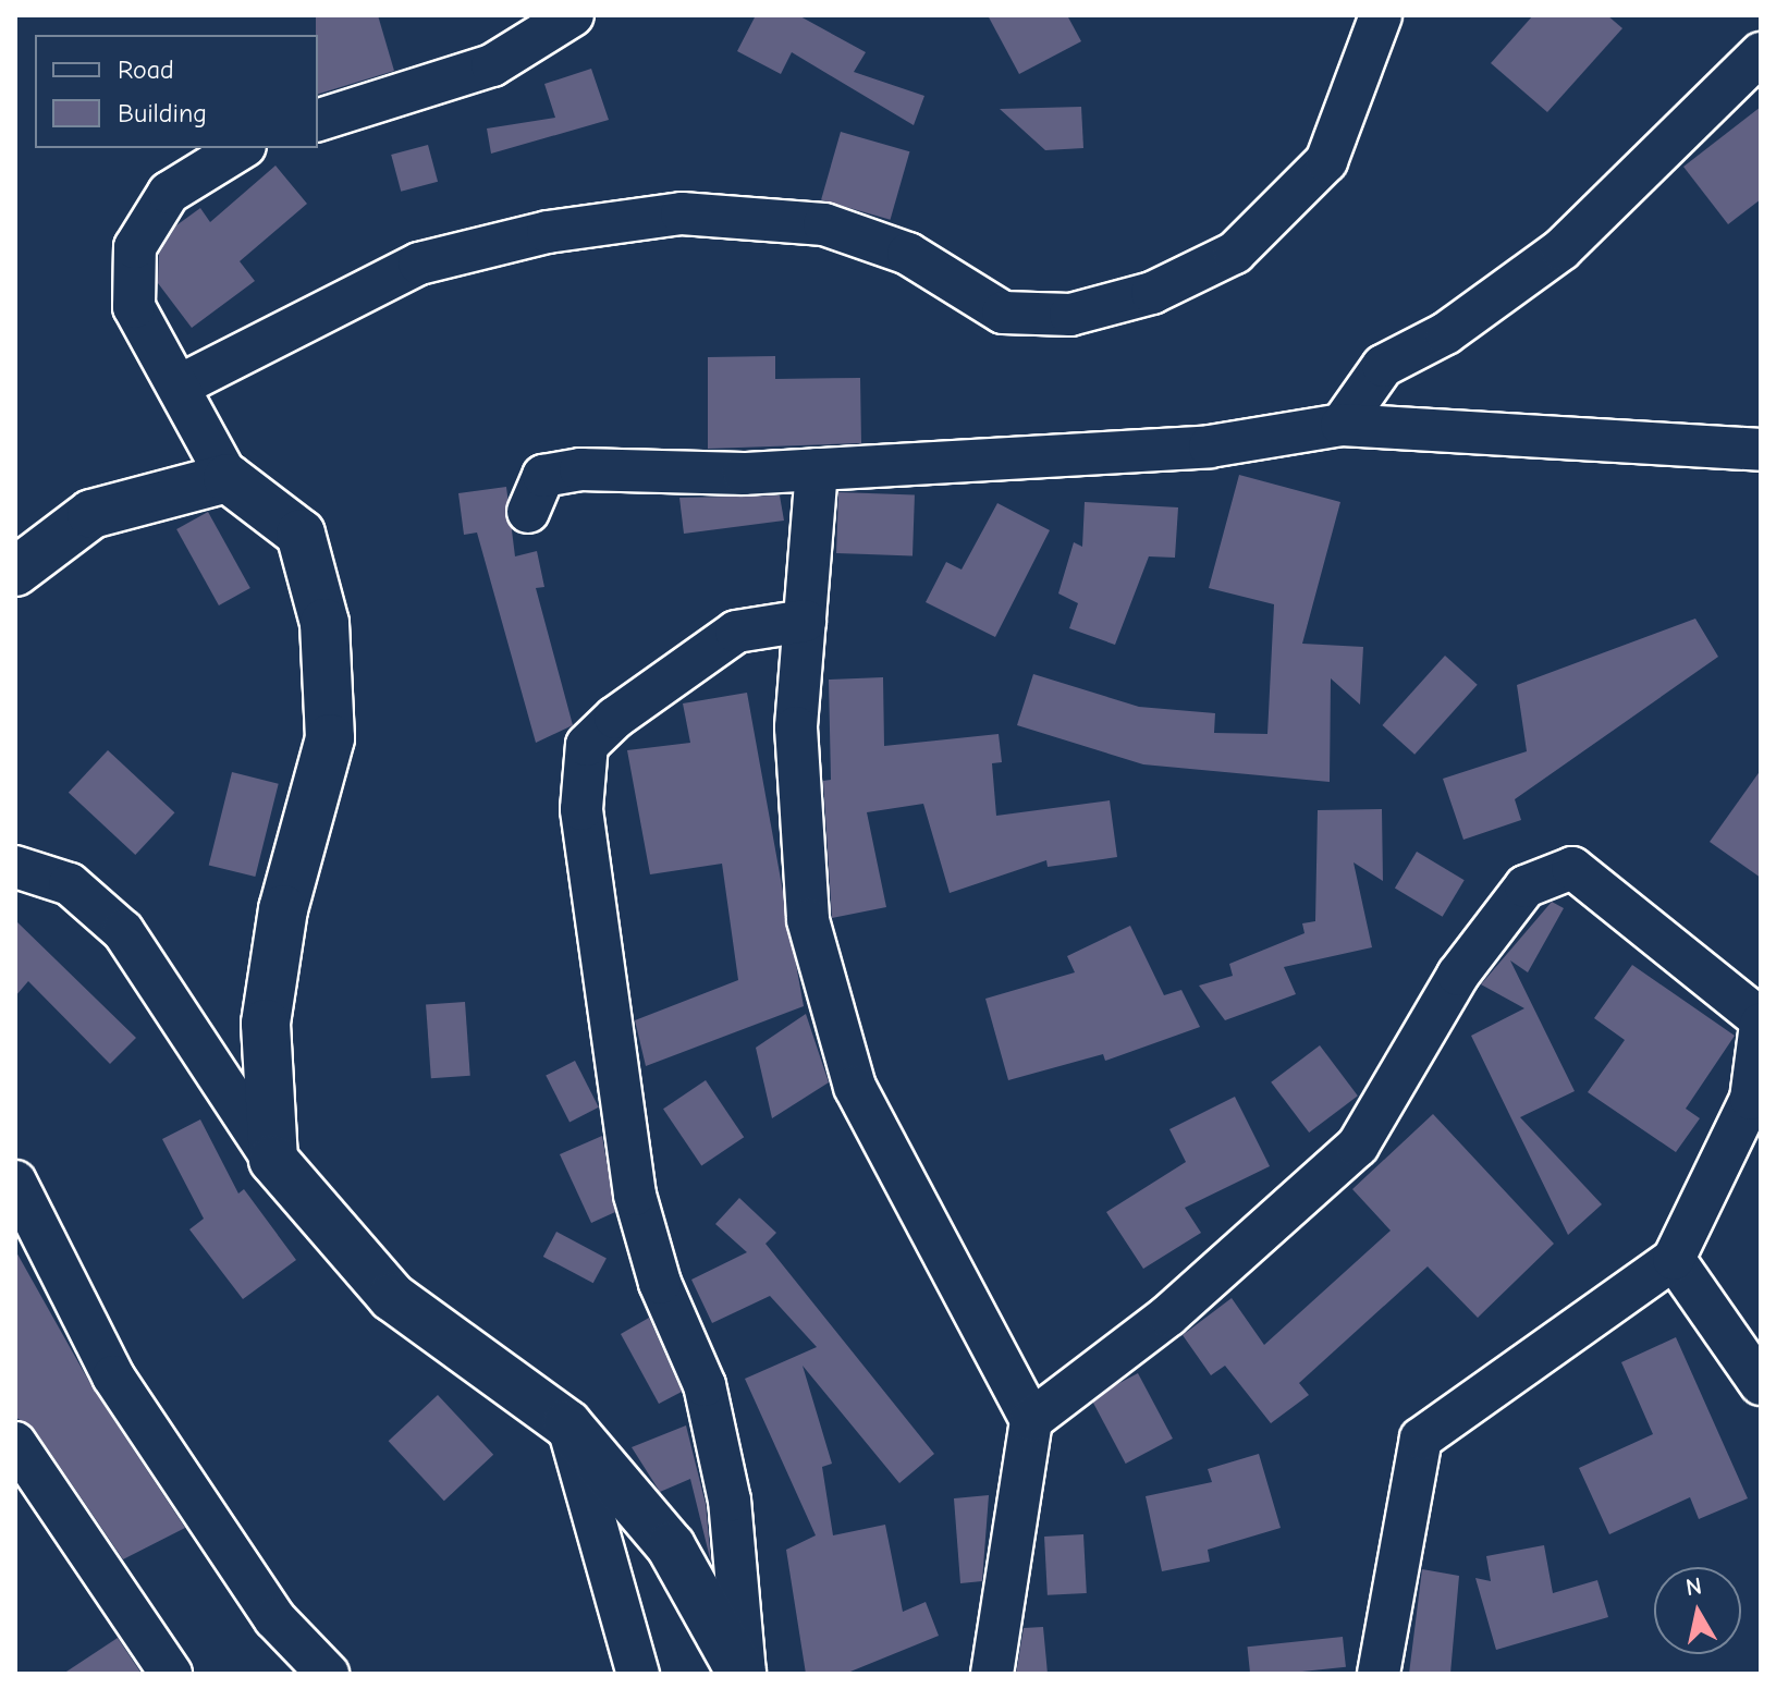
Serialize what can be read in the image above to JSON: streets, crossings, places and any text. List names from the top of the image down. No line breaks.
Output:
{"legend":["Road","Building"],"north":"top"}
